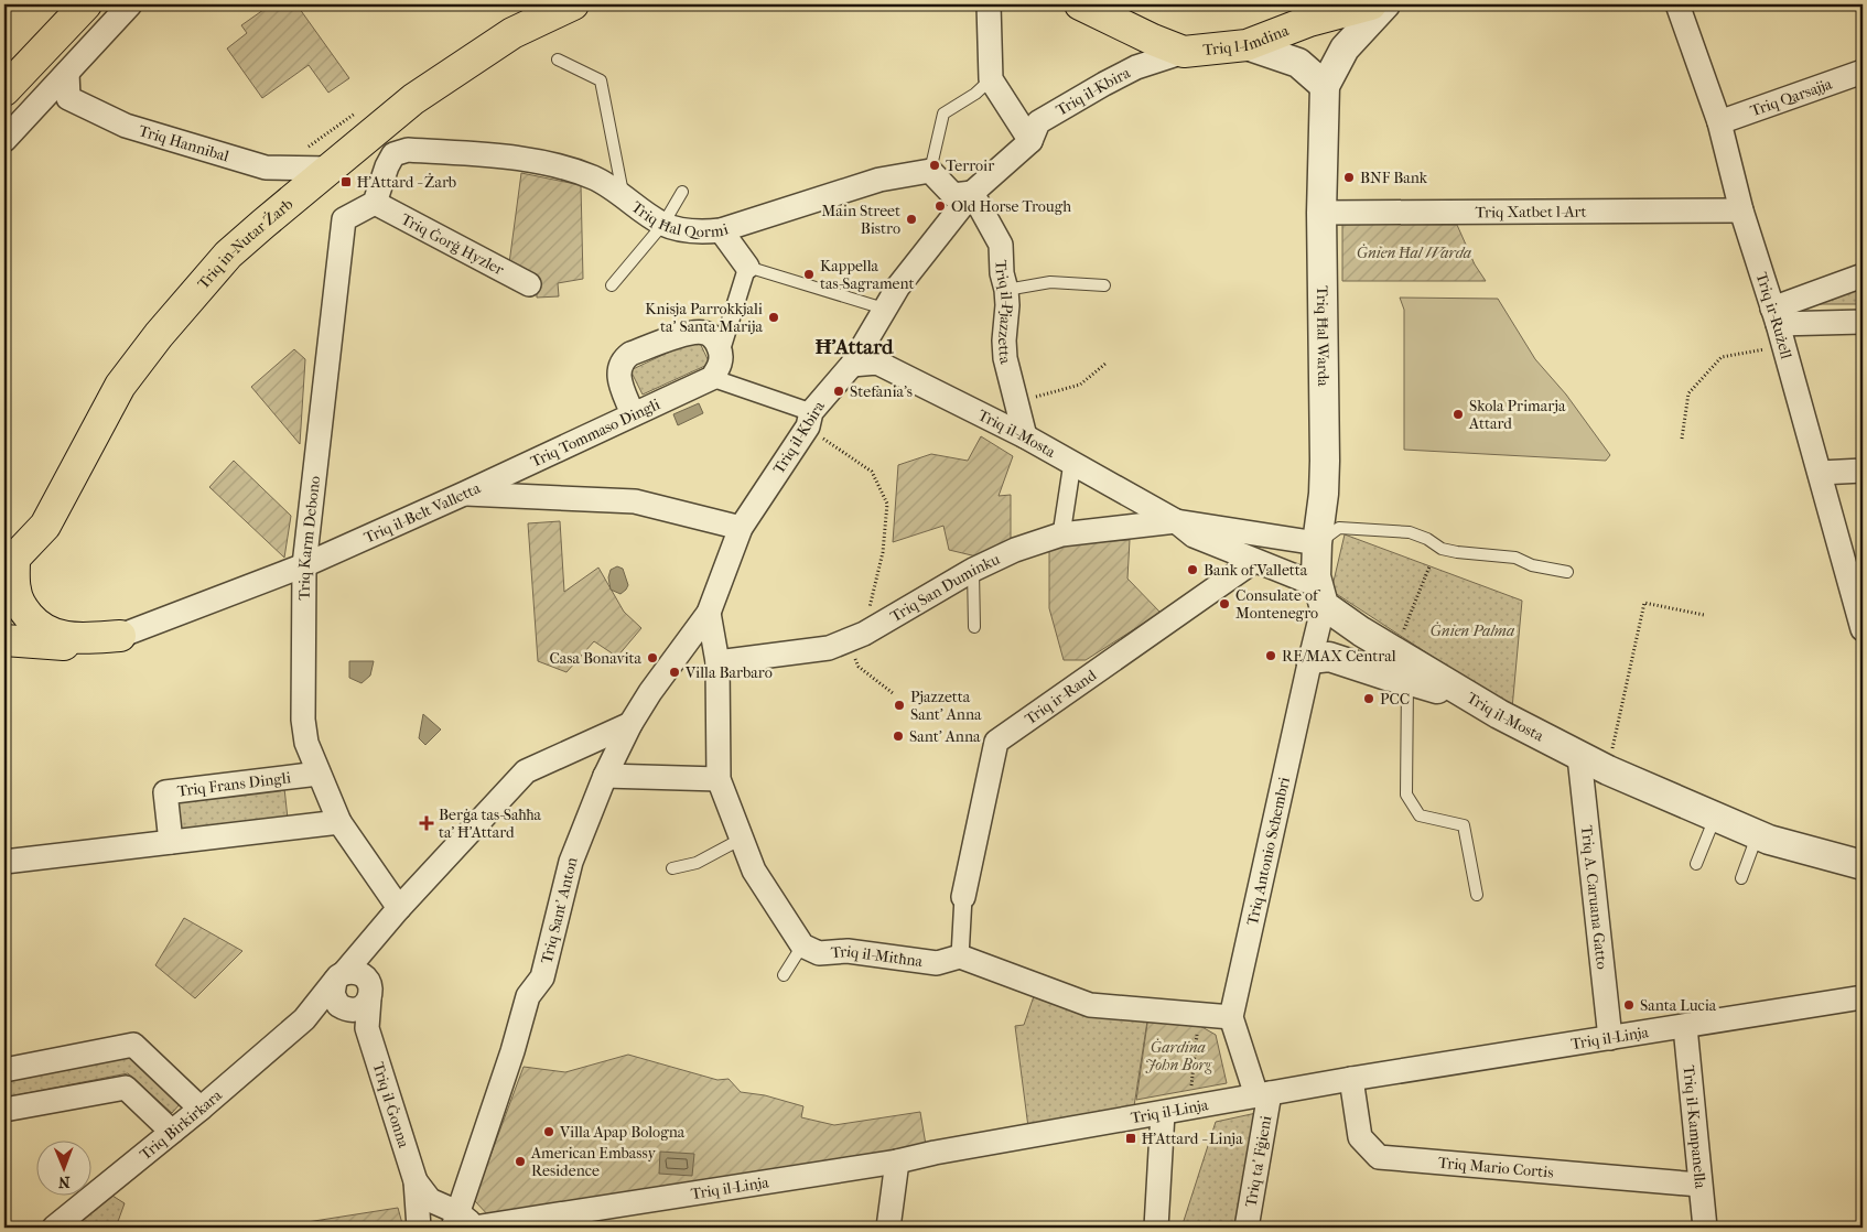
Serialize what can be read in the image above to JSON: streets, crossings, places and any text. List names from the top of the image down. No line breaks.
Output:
{"streets":{"highway":["Triq l-Imdina","Triq in-Nutar Żarb"],"street":["Triq il-Kbira","Triq Qarsajja","Triq Hannibal","Triq Ħal Qormi","Triq Xatbet l-Art","Triq Ġorġ Hyzler","Triq il-Pjazzetta","Triq ir-Rużell","Triq Ħal Warda","Triq Tommaso Dingli","Triq il-Mosta","Triq il-Belt Valletta","Triq Karm Debono","Triq San Duminku","Triq ir-Rand","Triq Frans Dingli","Triq Antonio Schembri","Triq A. Caruana Gatto","Triq Sant' Anton","Triq il-Mitħna","Triq il-Linja","Triq il-Ġonna","Triq Birkirkara","Triq il-Kampanella","Triq ta' Fġieni","Triq Mario Cortis"]},"crossings":[["Triq l-Imdina","Triq il-Kbira"],["Triq il-Kbira","Triq il-Pjazzetta"],["Triq il-Kbira","Triq il-Mosta"],["Triq il-Kbira","Triq il-Belt Valletta"],["Triq il-Kbira","Triq Sant' Anton"],["Triq Qarsajja","Triq ir-Rużell"],["Triq Hannibal","Triq in-Nutar Żarb"],["Triq Ħal Qormi","Triq Ġorġ Hyzler"],["Triq Ħal Qormi","Triq Karm Debono"],["Triq Xatbet l-Art","Triq ir-Rużell"],["Triq Xatbet l-Art","Triq Ħal Warda"],["Triq Ġorġ Hyzler","Triq Karm Debono"],["Triq il-Pjazzetta","Triq il-Mosta"],["Triq Ħal Warda","Triq il-Mosta"],["Triq Ħal Warda","Triq Antonio Schembri"],["Triq Tommaso Dingli","Triq il-Belt Valletta"],["Triq il-Mosta","Triq San Duminku"],["Triq il-Mosta","Triq ir-Rand"],["Triq il-Mosta","Triq Antonio Schembri"],["Triq il-Mosta","Triq A. Caruana Gatto"],["Triq il-Belt Valletta","Triq Karm Debono"],["Triq Karm Debono","Triq Frans Dingli"],["Triq Karm Debono","Triq Birkirkara"],["Triq A. Caruana Gatto","Triq il-Linja"],["Triq Sant' Anton","Triq il-Linja"],["Triq Sant' Anton","Triq il-Ġonna"],["Triq Sant' Anton","Triq Birkirkara"],["Triq il-Linja","Triq il-Ġonna"],["Triq il-Linja","Triq il-Kampanella"],["Triq il-Linja","Triq ta' Fġieni"],["Triq il-Linja","Triq Mario Cortis"],["Triq il-Ġonna","Triq Birkirkara"],["Triq il-Kampanella","Triq Mario Cortis"]],"districts":["Ħ'Attard"],"parks":["Ġnien Ħal Warda","Ġnien Palma","Ġardina John Borg"],"places":{"other":["Terroir","BNF Bank","Old Horse Trough","Main Street Bistro","Kappella tas-Sagrament","Knisja Parrokkjali ta' Santa Marija","Stefania's","Skola Primarja Attard","Bank of Valletta","Consulate of Montenegro","RE/MAX Central","Casa Bonavita","Villa Barbaro","PCC","Pjazzetta Sant' Anna","Sant' Anna","Santa Lucia","Villa Apap Bologna","American Embassy Residence"],"transit":["Ħ'Attard - Żarb","Ħ'Attard - Linja"],"health":["Berġa tas-Saħħa ta' Ħ'Attard"]},"north":"bottom"}
